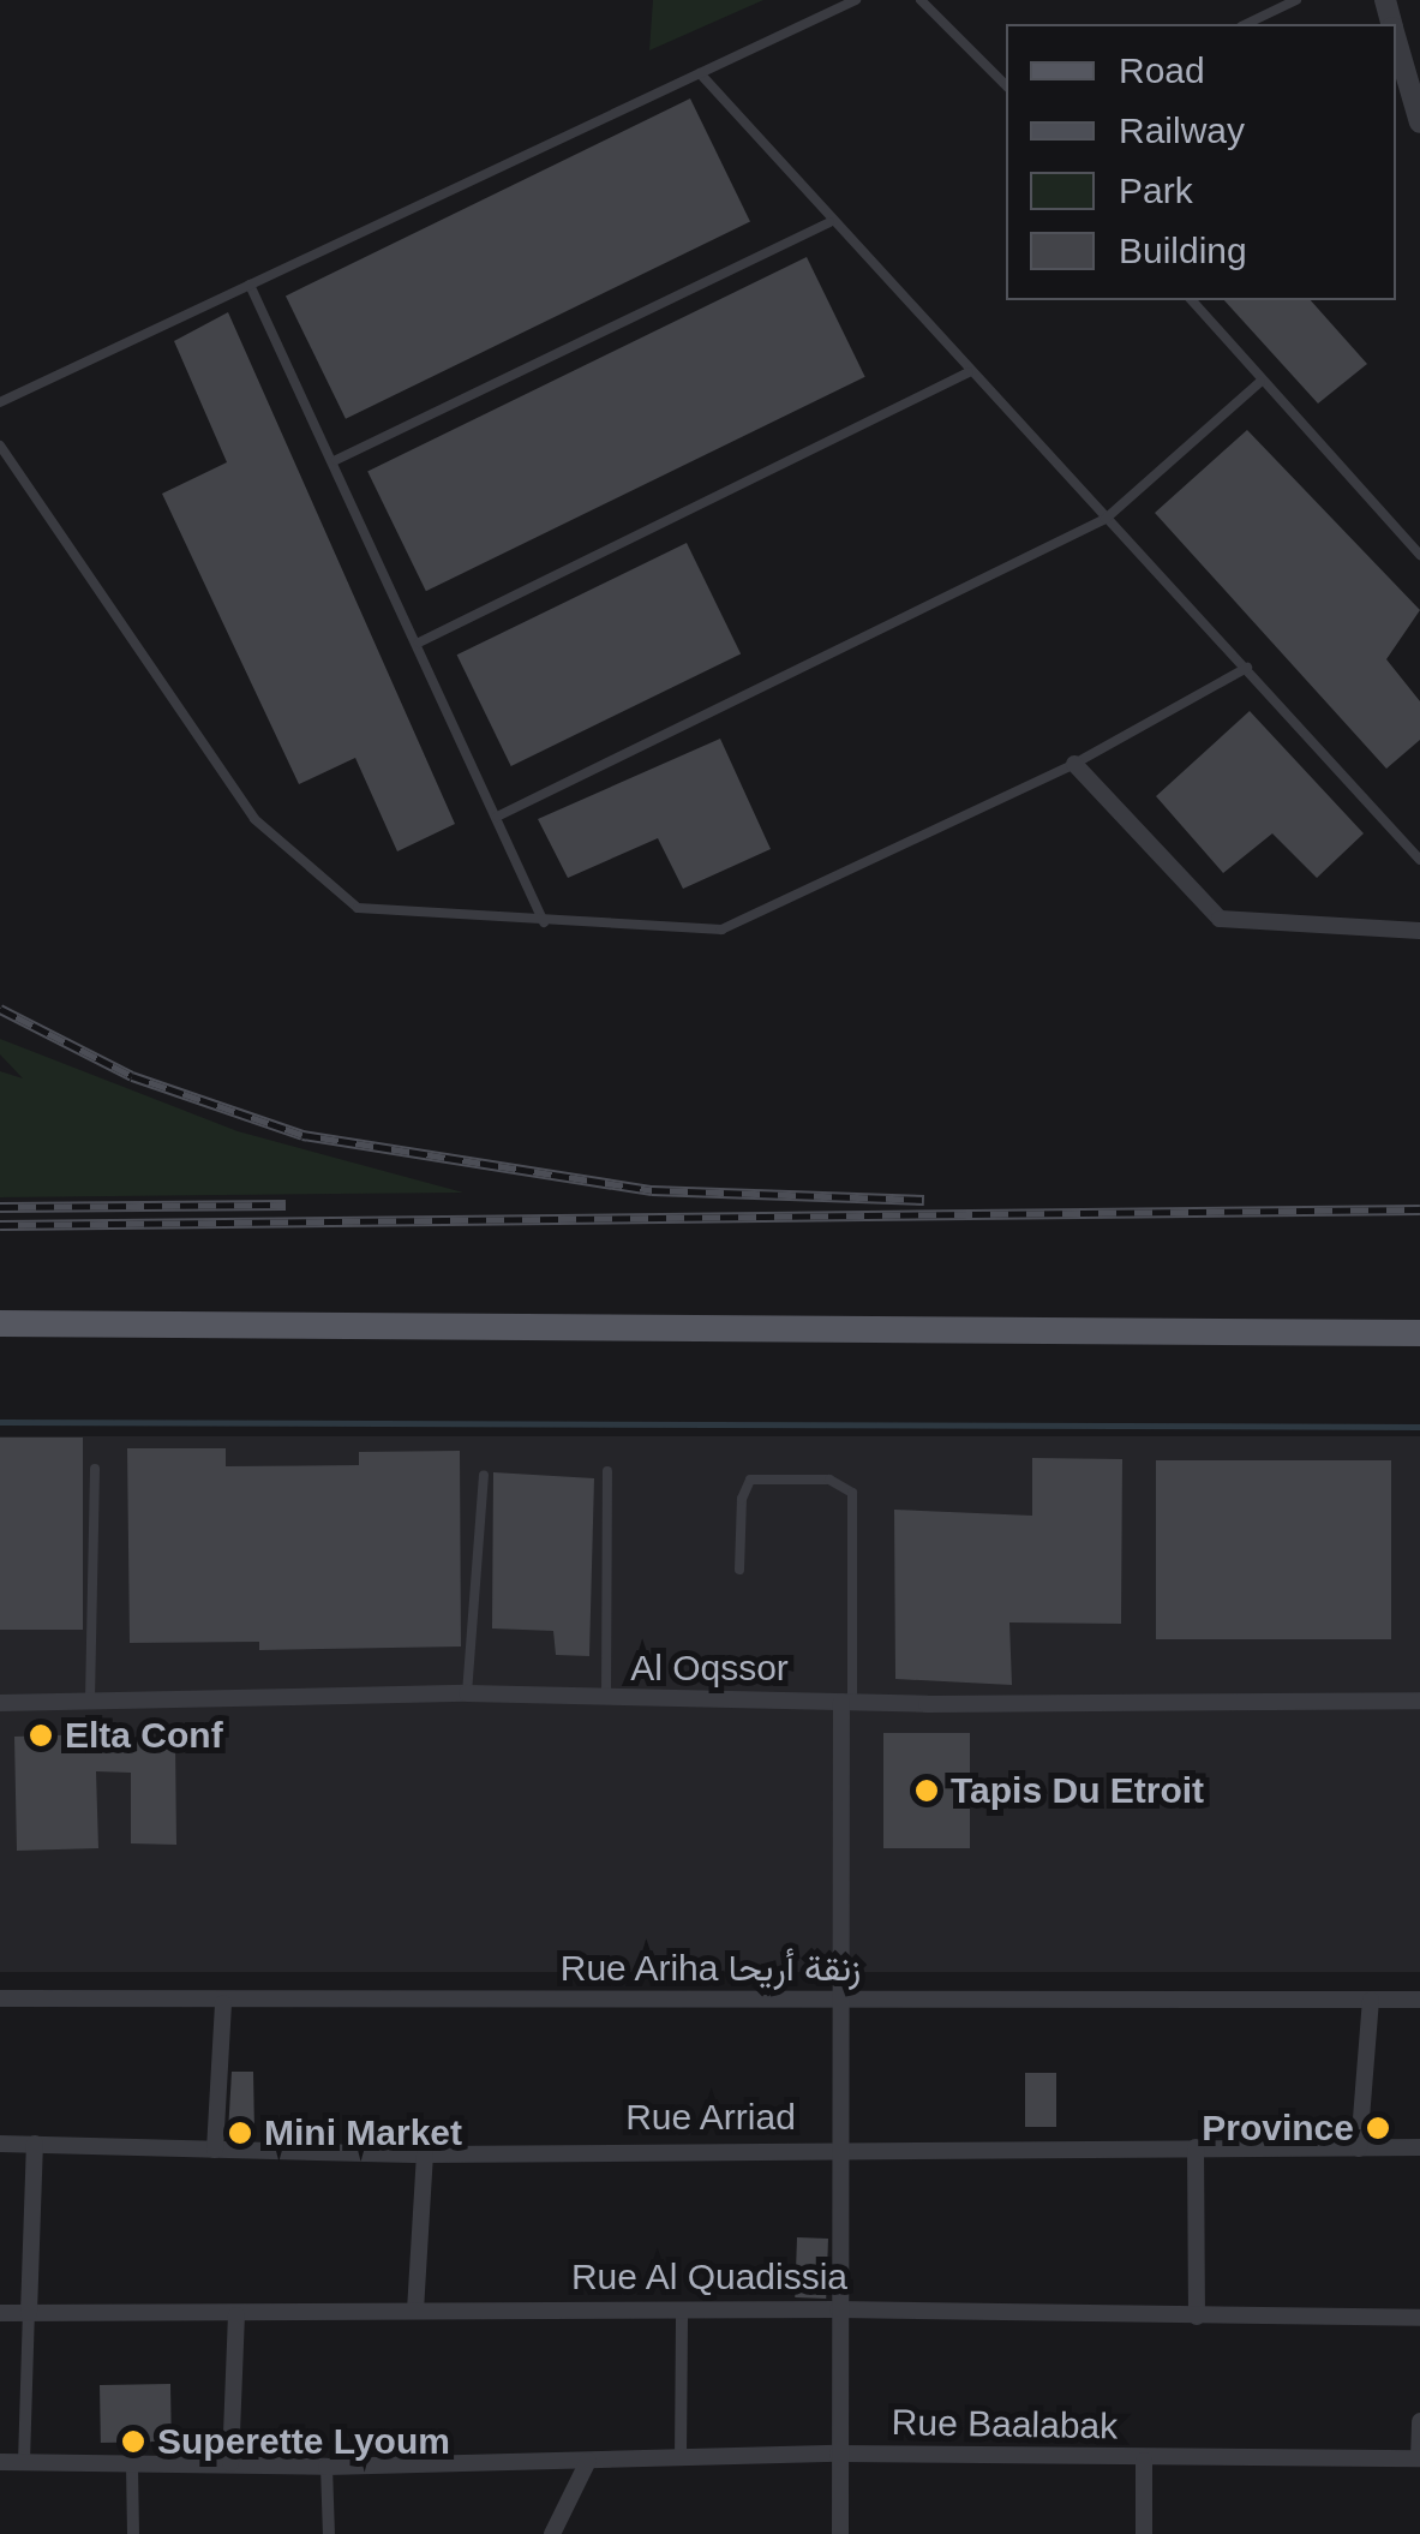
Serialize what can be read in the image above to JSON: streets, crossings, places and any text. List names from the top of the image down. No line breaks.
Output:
{"streets":{"street":["Al Oqssor","Rue Ariha زنقة أريحا","Rue Arriad","Rue Al Quadissia","Rue Baalabak"]},"places":["Elta Conf","Tapis Du Etroit","Province","Mini Market","Superette Lyoum"],"legend":["Road","Railway","Park","Building"]}
